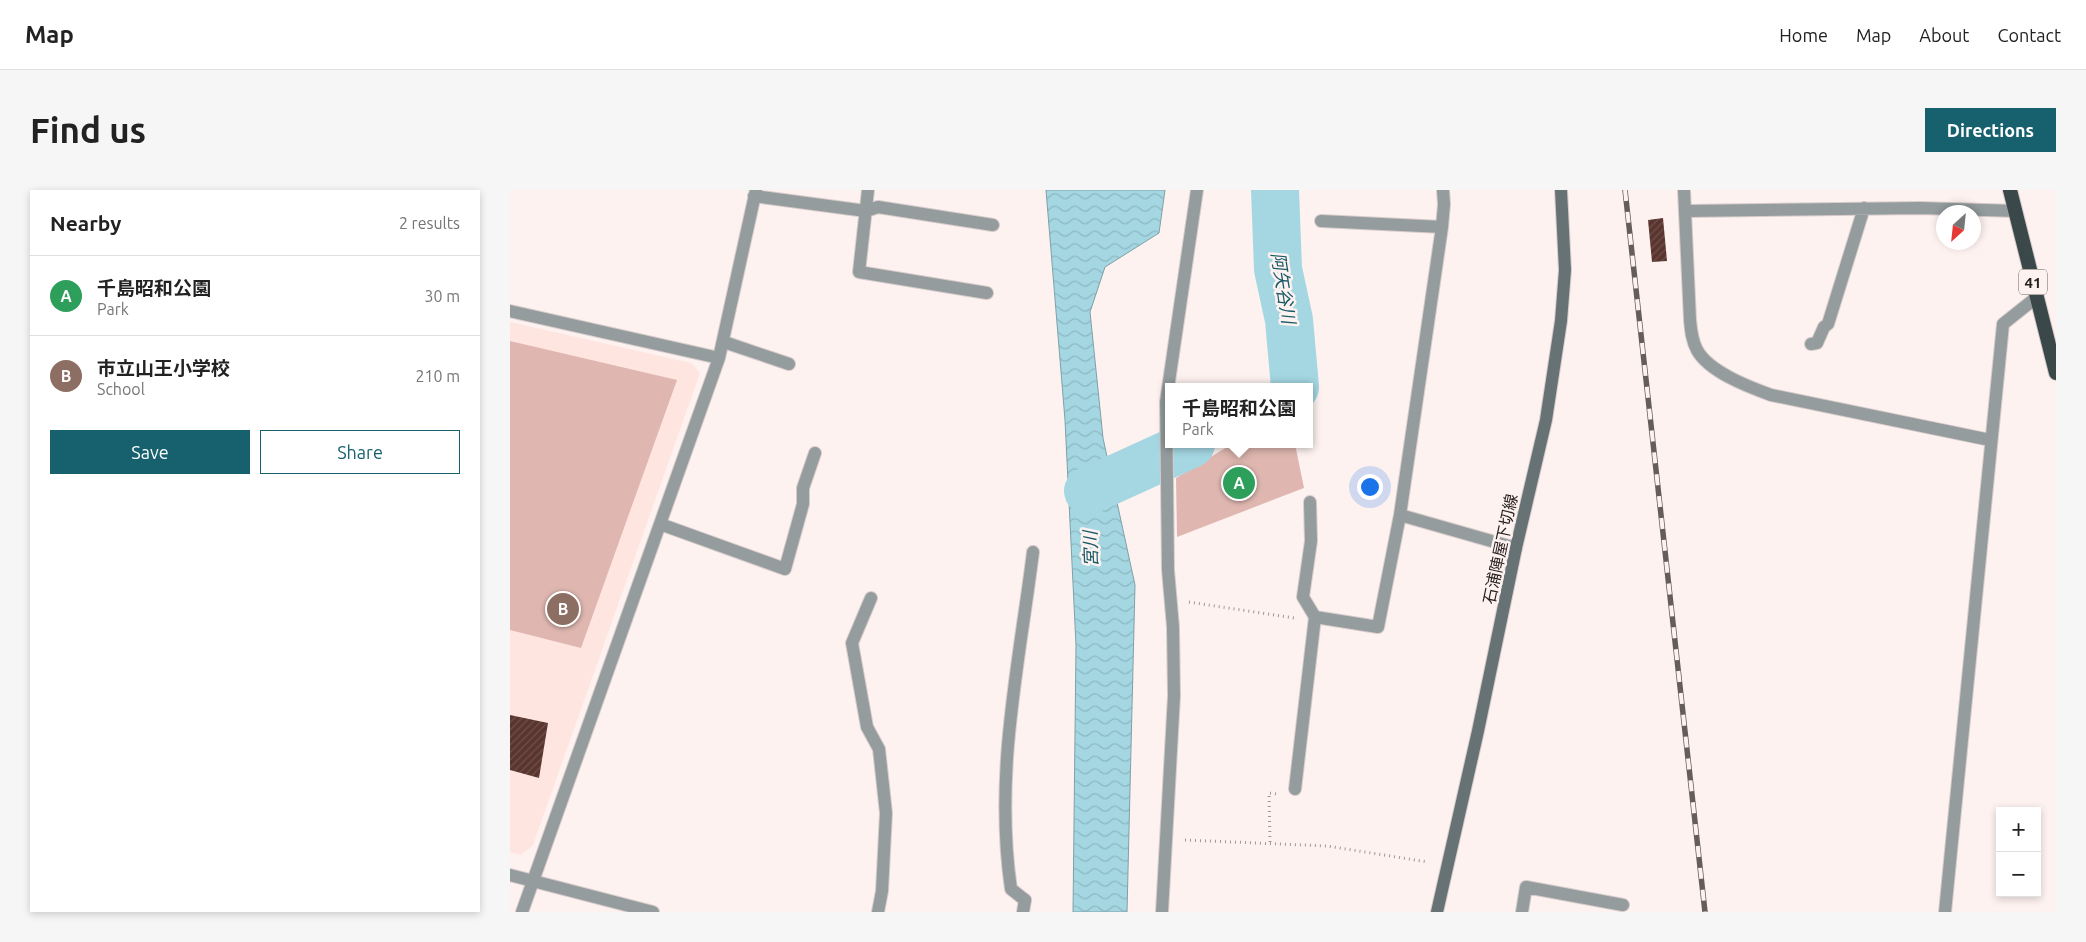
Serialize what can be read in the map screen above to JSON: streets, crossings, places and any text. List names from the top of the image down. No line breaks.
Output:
{"streets":{"highway":["41"],"main road":["石浦陣屋下切線"]},"water":["阿矢谷川","宮川"],"north":"bottom left","page":{"header":"Map","nav":["Home","Map","About","Contact"],"buttons":["Directions",["Save","Share"]],"title":"Find us","heading":["Nearby","2 results"],"list":[{"mark":"A","name":"千島昭和公園","note":"Park","value":"30 m"},{"mark":"B","name":"市立山王小学校","note":"School","value":"210 m"}],"popup":["千島昭和公園","Park"],"pins":["A","B"],"map_buttons":["+","−"]}}
